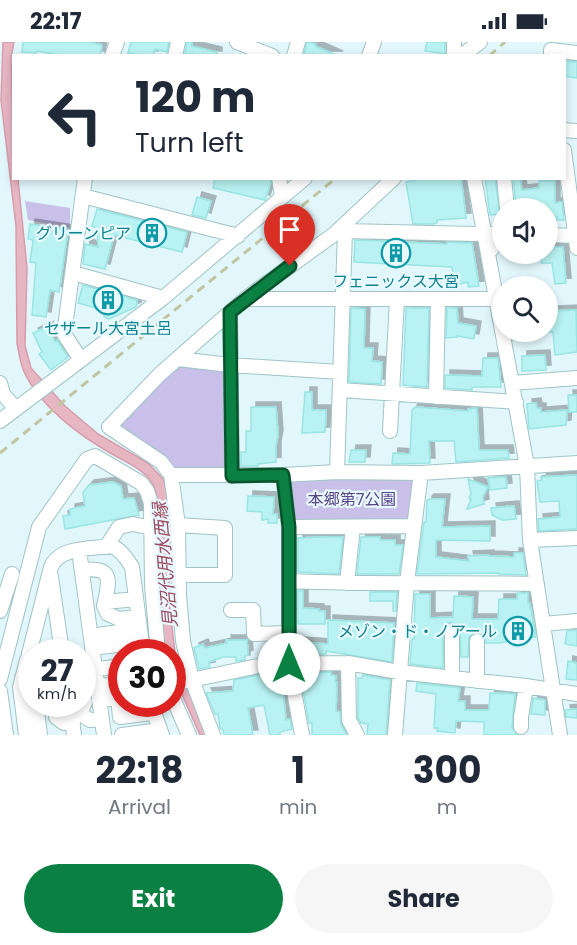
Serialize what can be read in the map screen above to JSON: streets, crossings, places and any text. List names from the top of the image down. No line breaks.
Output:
{"water":["見沼代用水西縁"],"parks":["本郷第7公園"],"places":{"building":["グリーンピア","フェニックス大宮","セザール大宮土呂","メゾン・ド・ノアール"]},"page":{"status":"22:17","turn":["120 m","Turn left"],"speed":"27 km/h","limit":"30","eta":["22:18","Arrival","1","min","300","m"],"buttons":["Exit","Share"]}}
